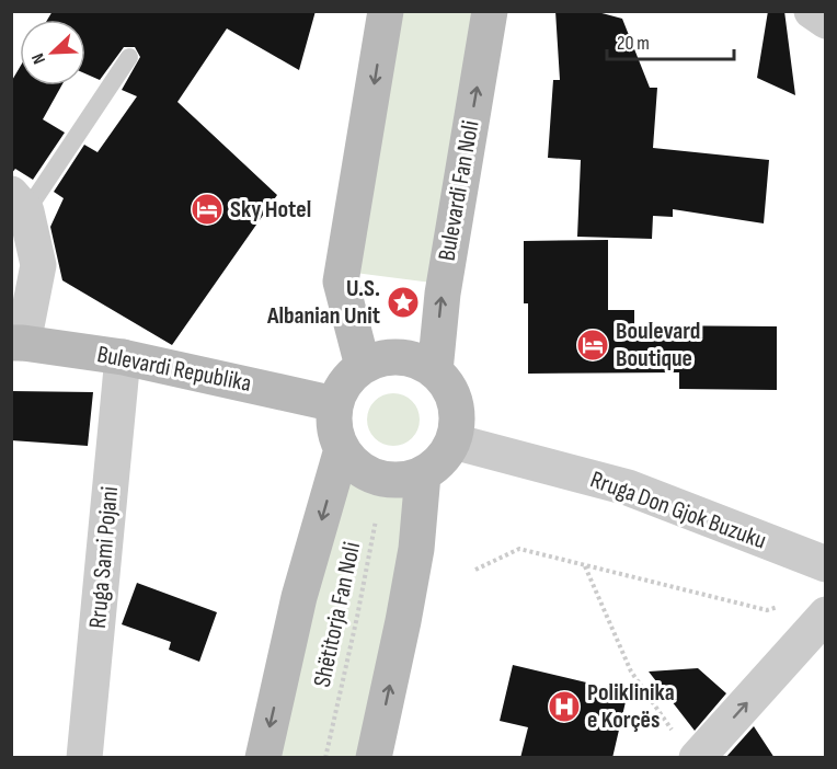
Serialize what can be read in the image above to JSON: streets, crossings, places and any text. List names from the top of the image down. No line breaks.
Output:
{"streets":{"main road":["Bulevardi Fan Noli","Bulevardi Republika"],"street":["Rruga Don Gjok Buzuku","Rruga Sami Pojani"],"path":["Shëtitorja Fan Noli"]},"crossings":[["Bulevardi Fan Noli","Bulevardi Republika"],["Bulevardi Fan Noli","Rruga Don Gjok Buzuku"],["Bulevardi Fan Noli","Shëtitorja Fan Noli"],["Bulevardi Republika","Rruga Don Gjok Buzuku"],["Bulevardi Republika","Rruga Sami Pojani"],["Bulevardi Republika","Shëtitorja Fan Noli"],["Rruga Don Gjok Buzuku","Shëtitorja Fan Noli"]],"places":{"hotel":["Sky Hotel","Boulevard Boutique"],"place":["U.S. Albanian Unit"],"hospital":["Poliklinika e Korçës"]},"scale_bar":"20 m","north":"bottom left"}
